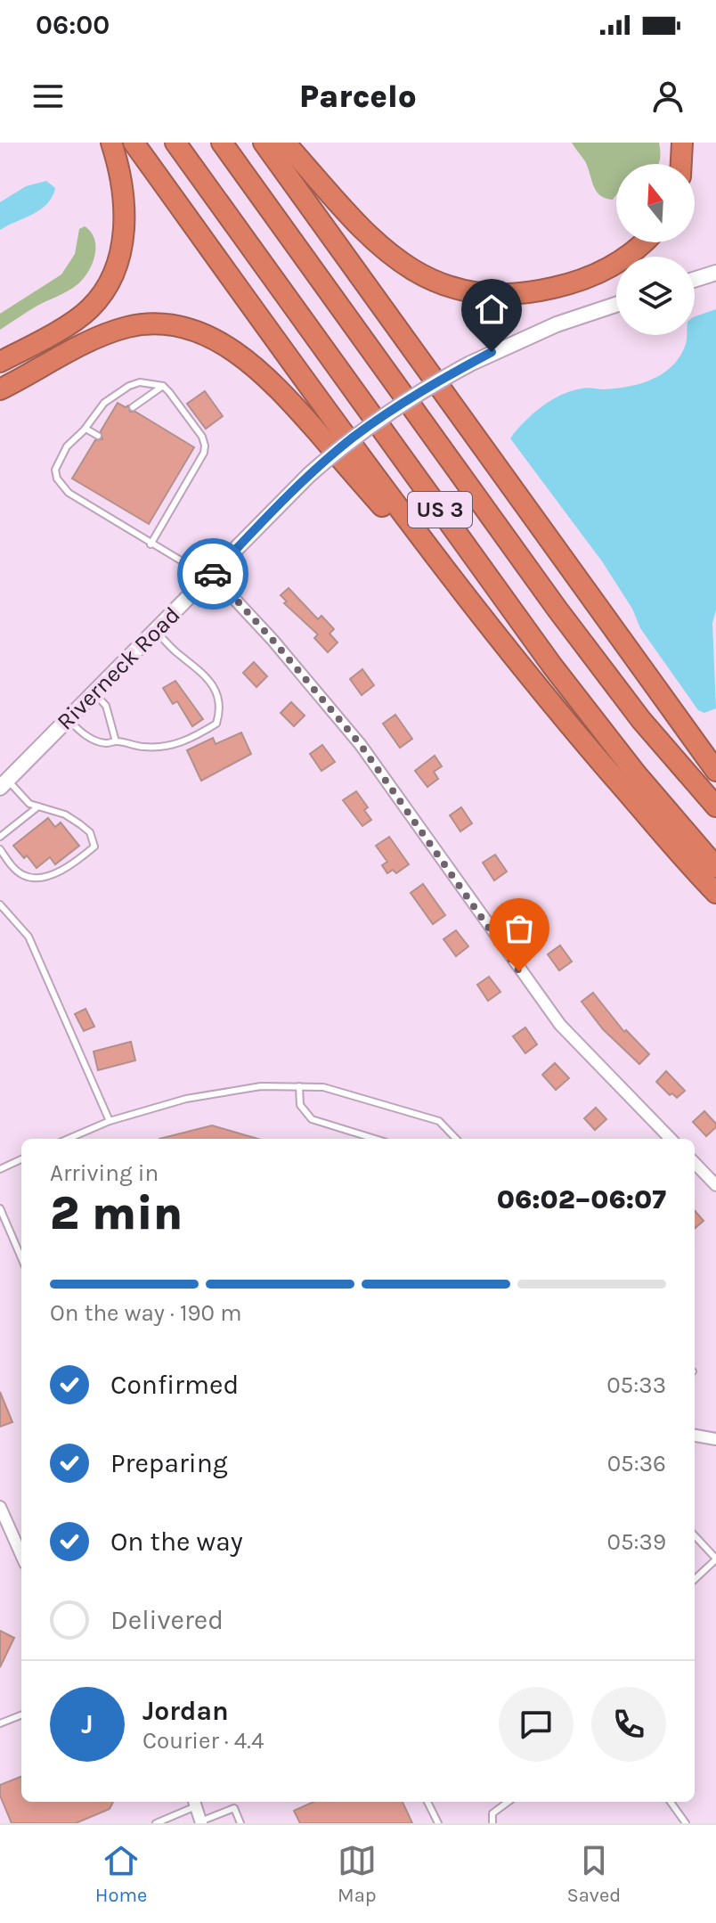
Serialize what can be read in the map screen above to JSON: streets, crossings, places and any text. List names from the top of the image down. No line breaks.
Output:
{"streets":{"highway":["US 3"],"main road":["Riverneck Road"]},"north":"top","page":{"status":"06:00","header":"Parcelo","heading":["2 min","Arriving in","06:02–06:07"],"panel":["Jordan","Courier · 4.4"],"bar":"On the way · 190 m","list":[["Confirmed","05:33"],["Preparing","05:36"],["On the way","05:39"],"Delivered"],"round":"J","tabs":["Home","Map","Saved"]}}
